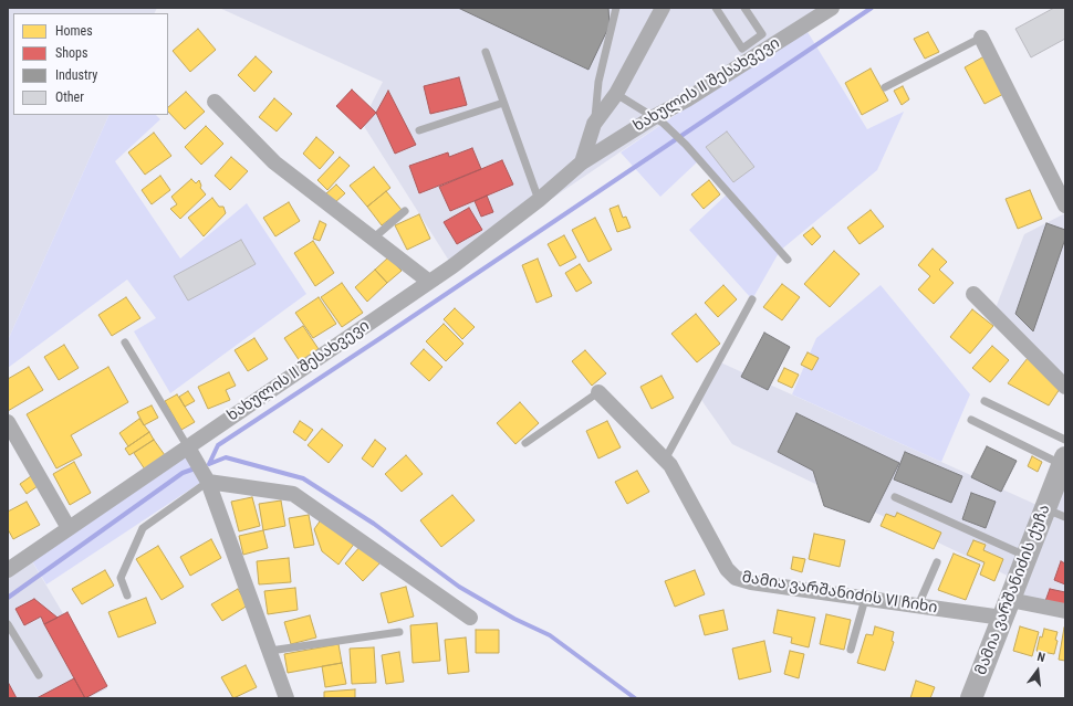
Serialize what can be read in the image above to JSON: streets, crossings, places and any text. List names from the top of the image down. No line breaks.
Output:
{"streets":{"street":["ხახულის II შესახვევი","მამია ვარშანიძის ქუჩა","მამია ვარშანიძის VI ჩიხი"]},"crossings":[["მამია ვარშანიძის ქუჩა","მამია ვარშანიძის VI ჩიხი"]],"legend":["Homes","Shops","Industry","Other"],"north":"top"}
